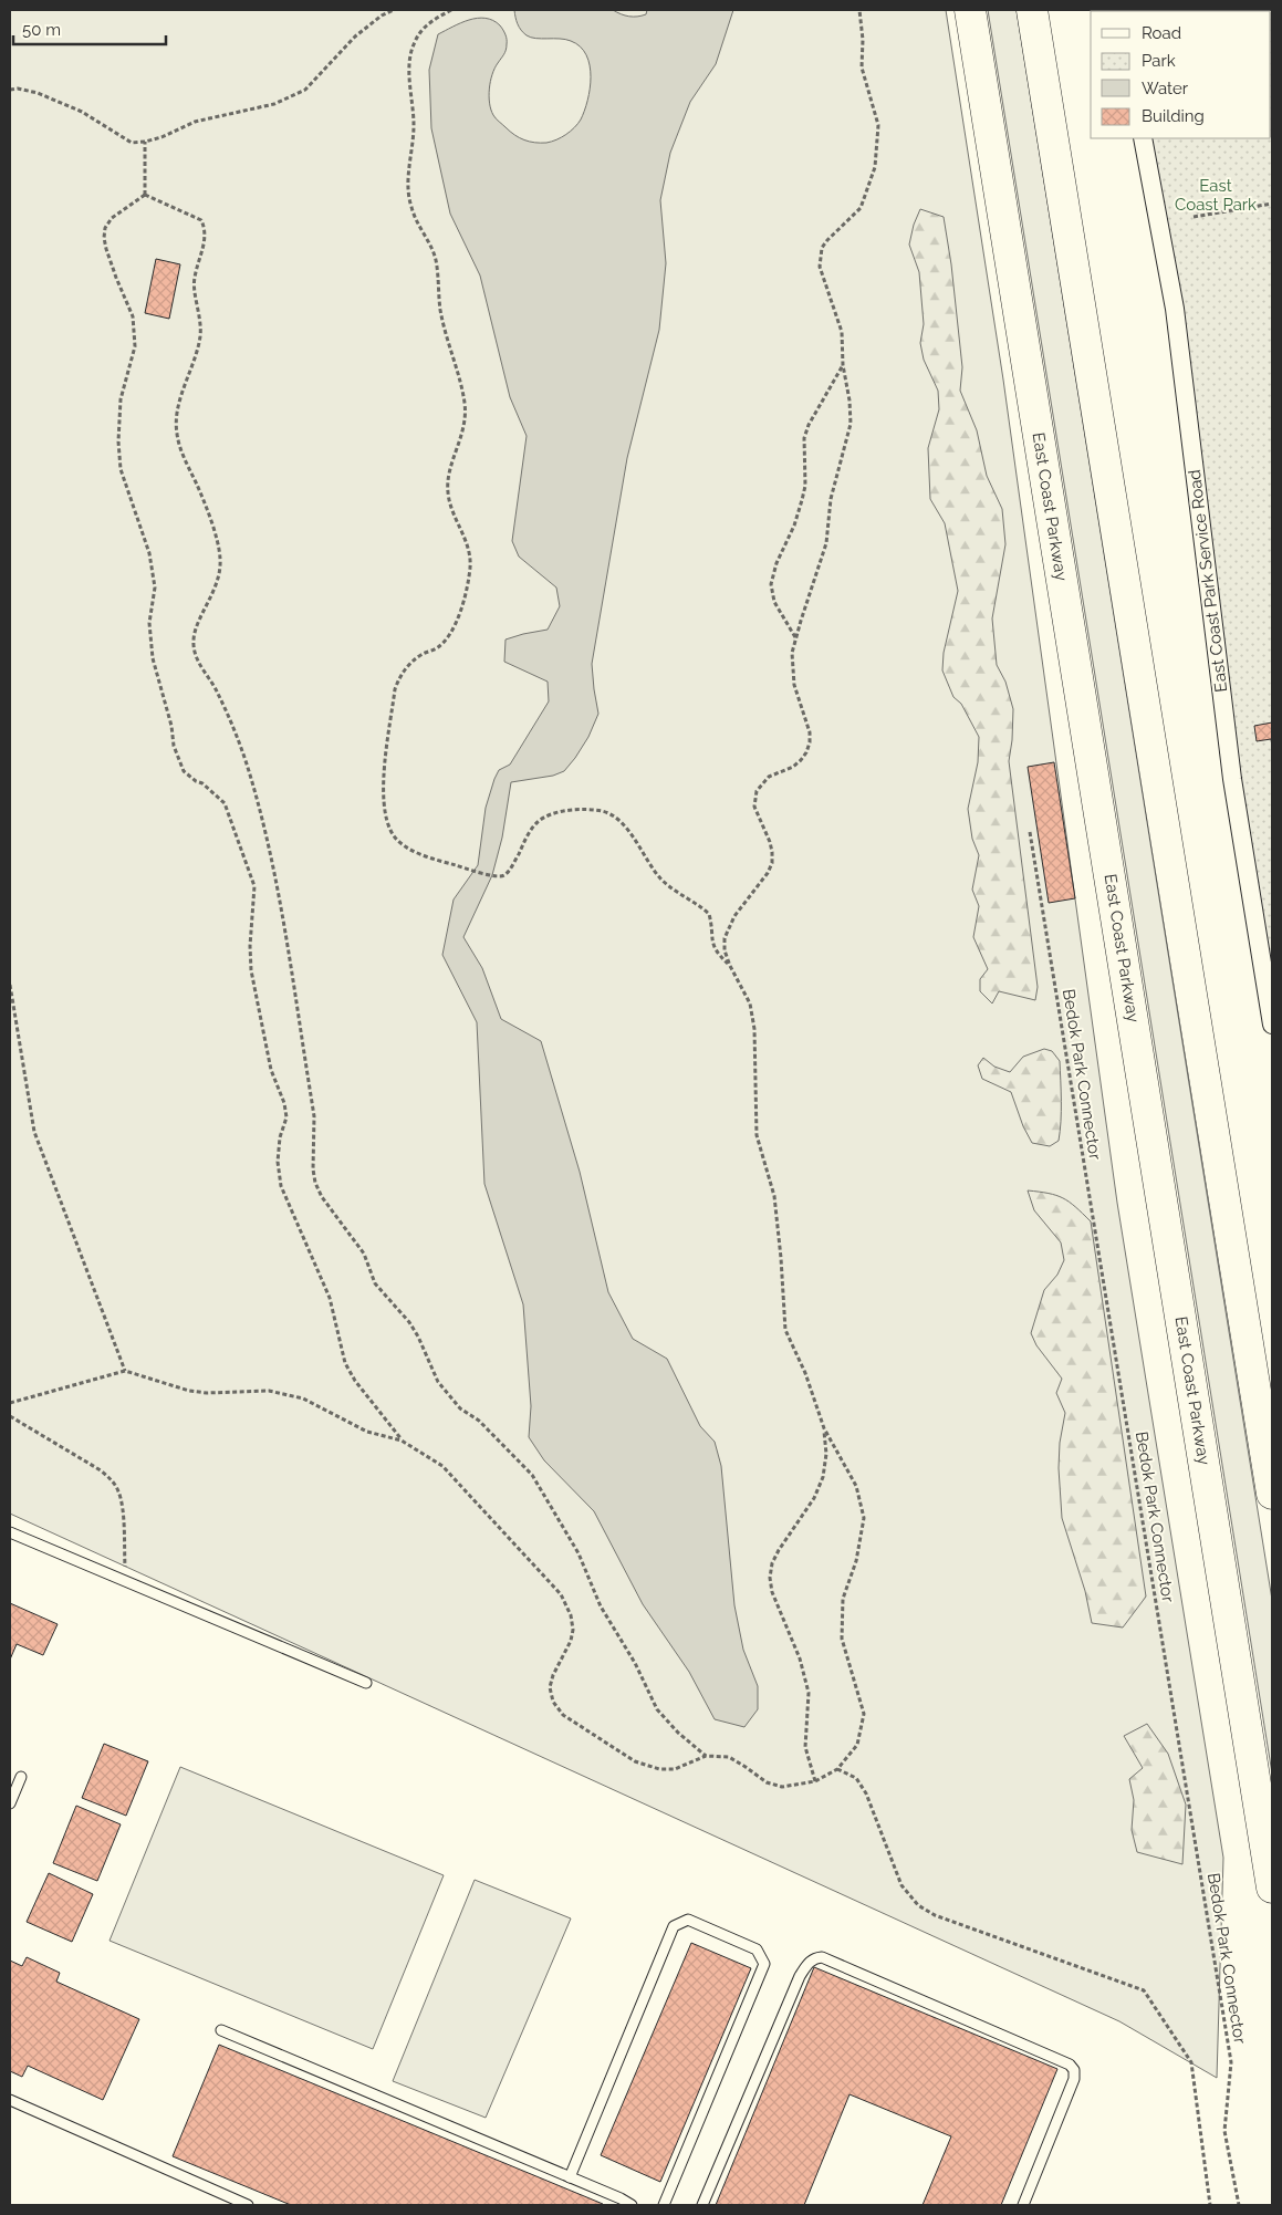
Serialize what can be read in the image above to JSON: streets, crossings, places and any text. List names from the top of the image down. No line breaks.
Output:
{"streets":{"highway":["East Coast Parkway"],"street":["East Coast Park Service Road"],"path":["Bedok Park Connector"]},"parks":["East Coast Park"],"legend":["Road","Park","Water","Building"],"scale_bar":"50 m"}
